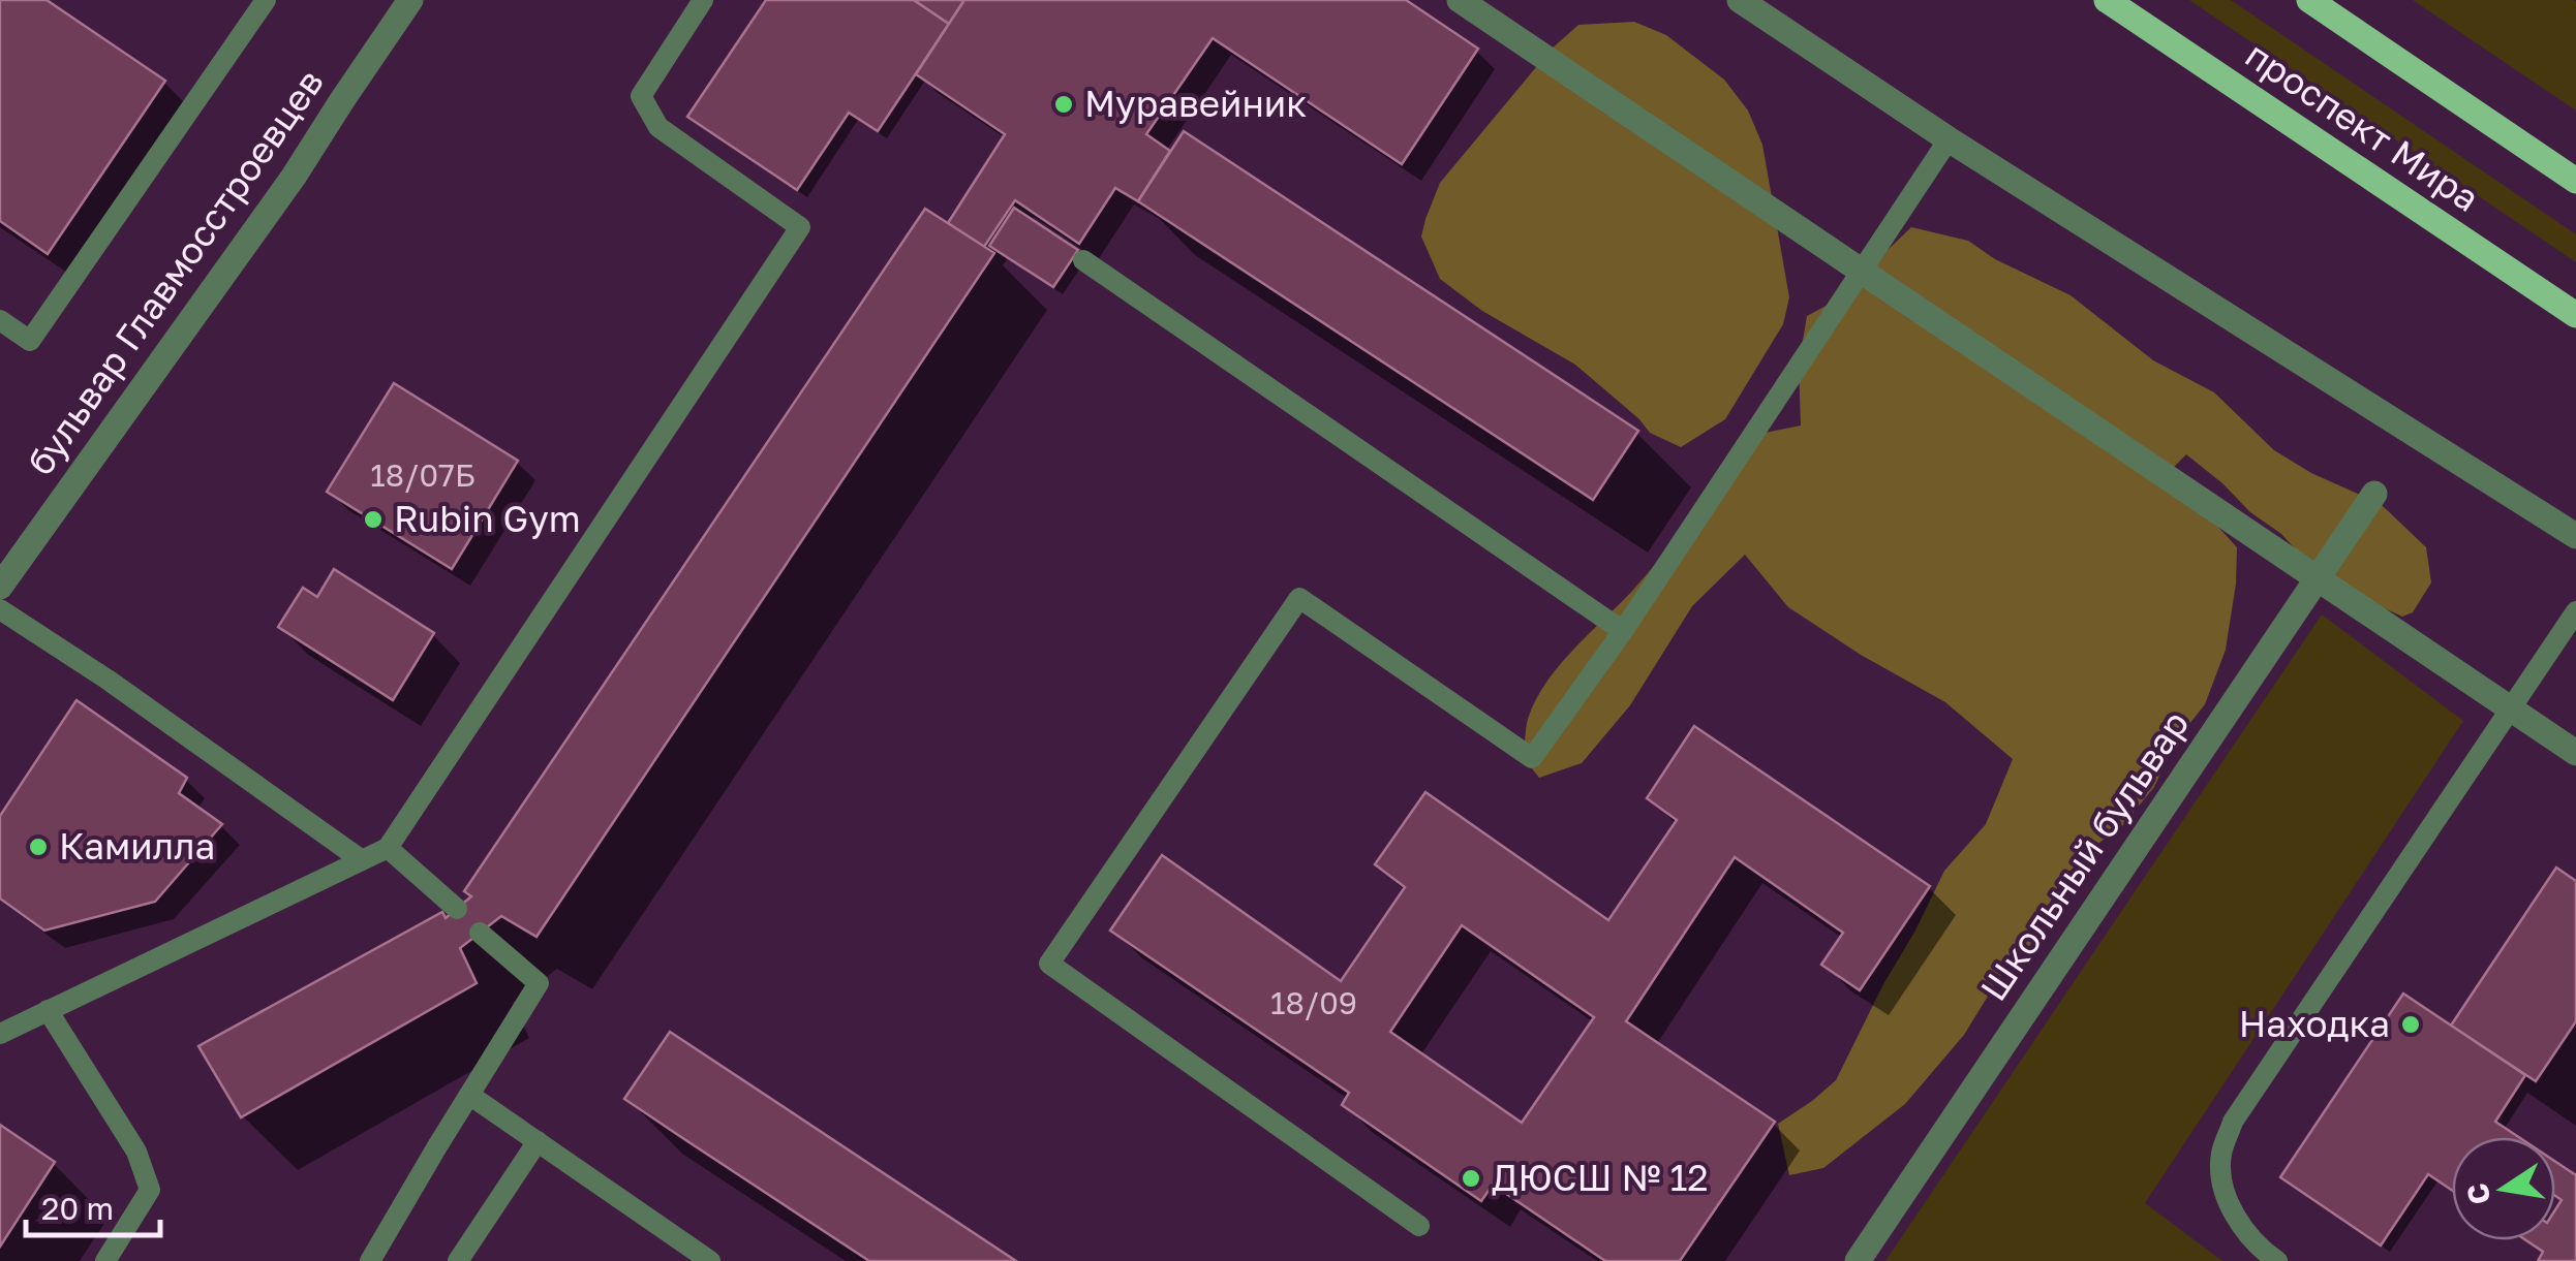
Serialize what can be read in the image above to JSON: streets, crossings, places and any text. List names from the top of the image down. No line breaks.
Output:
{"streets":{"main road":["проспект Мира"],"street":["бульвар Главмосстроевцев","Школьный бульвар"]},"places":["Муравейник","Rubin Gym","Камилла","Находка","ДЮСШ № 12"],"house_numbers":["18/07Б","18/09"],"scale_bar":"20 m","north":"left"}
